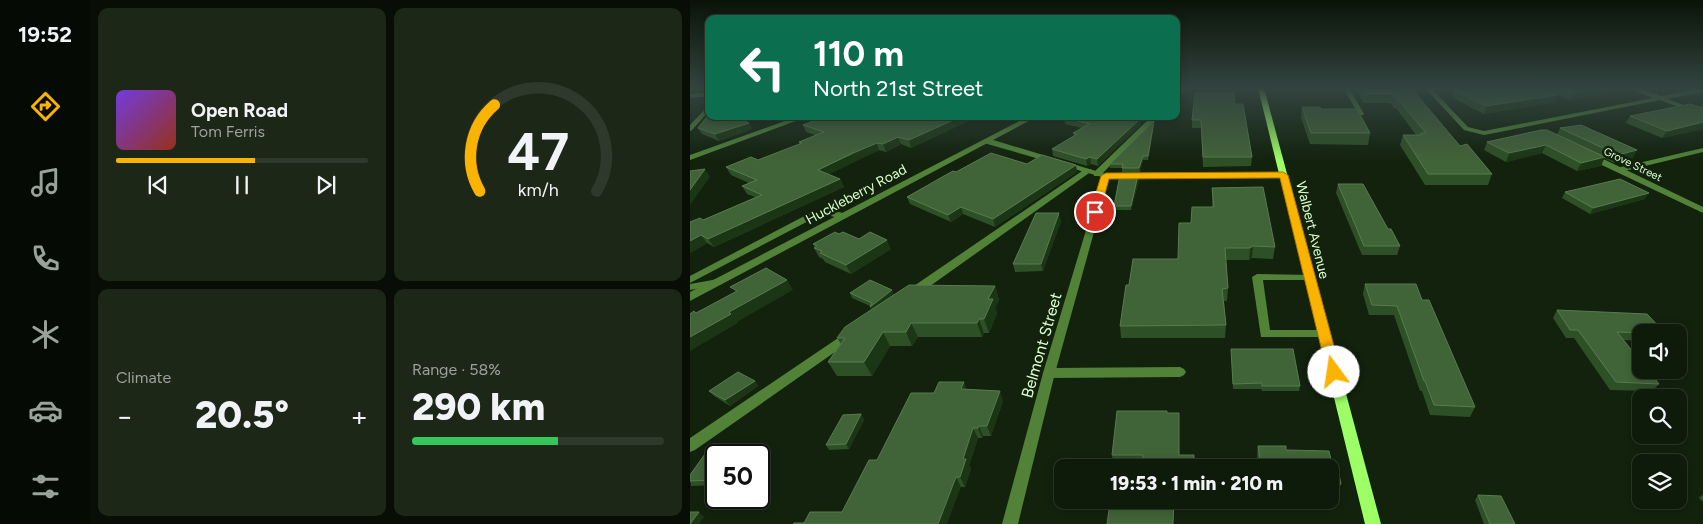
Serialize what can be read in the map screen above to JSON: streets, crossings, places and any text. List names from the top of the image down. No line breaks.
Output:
{"streets":{"main road":["Walbert Avenue"],"street":["Grove Street","Huckleberry Road","Belmont Street"]},"page":{"tabs":"19:52","turn":["110 m","North 21st Street"],"song":["Open Road","Tom Ferris"],"tile":["Climate",["Range · 58%","290 km"]],"heat":["−","20.5°","+"],"limit":"50","trip":"19:53 · 1 min · 210 m","gauge":["47","km/h"]}}
